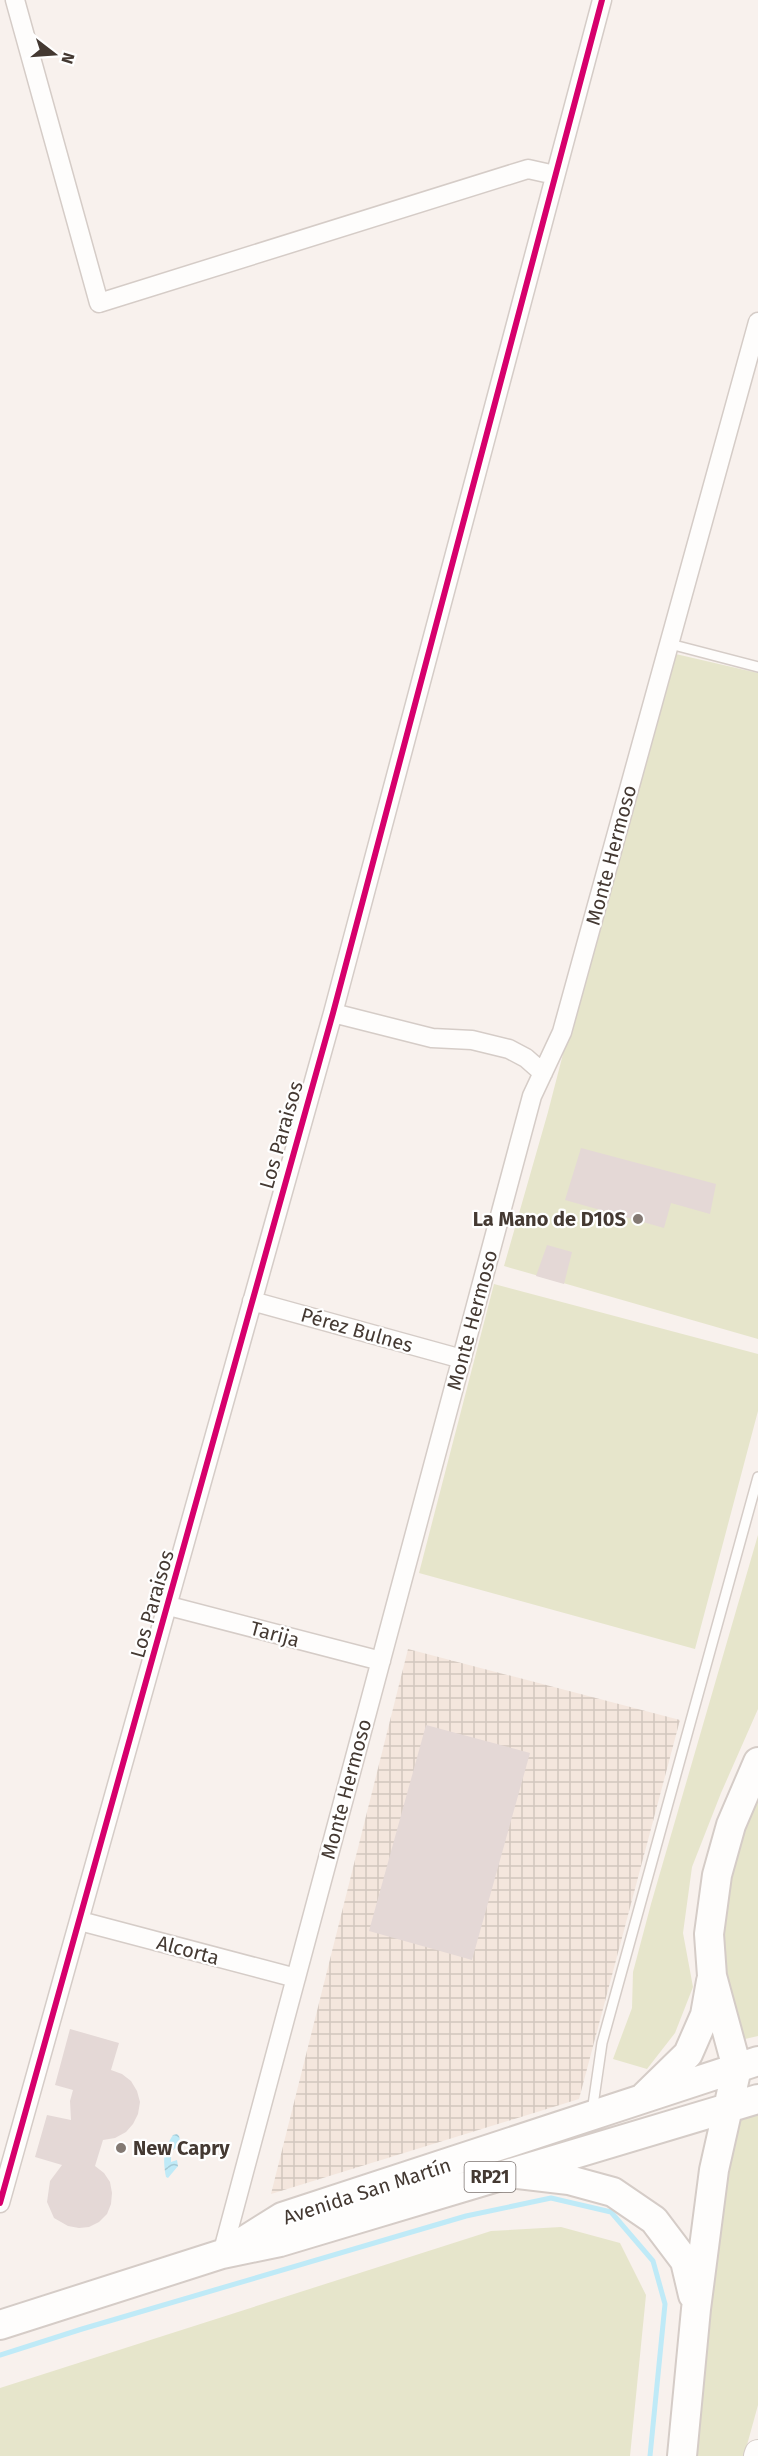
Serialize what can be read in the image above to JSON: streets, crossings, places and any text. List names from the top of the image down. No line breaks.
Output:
{"streets":{"main road":["RP21","Avenida San Martín"],"street":["Monte Hermoso","Los Paraisos","Pérez Bulnes","Tarija","Alcorta"]},"crossings":[["Monte Hermoso","Pérez Bulnes"],["Monte Hermoso","Tarija"],["Monte Hermoso","Alcorta"],["Monte Hermoso","Avenida San Martín"],["Los Paraisos","Pérez Bulnes"],["Los Paraisos","Tarija"],["Los Paraisos","Alcorta"]],"places":["La Mano de D10S","New Capry"],"north":"right"}
